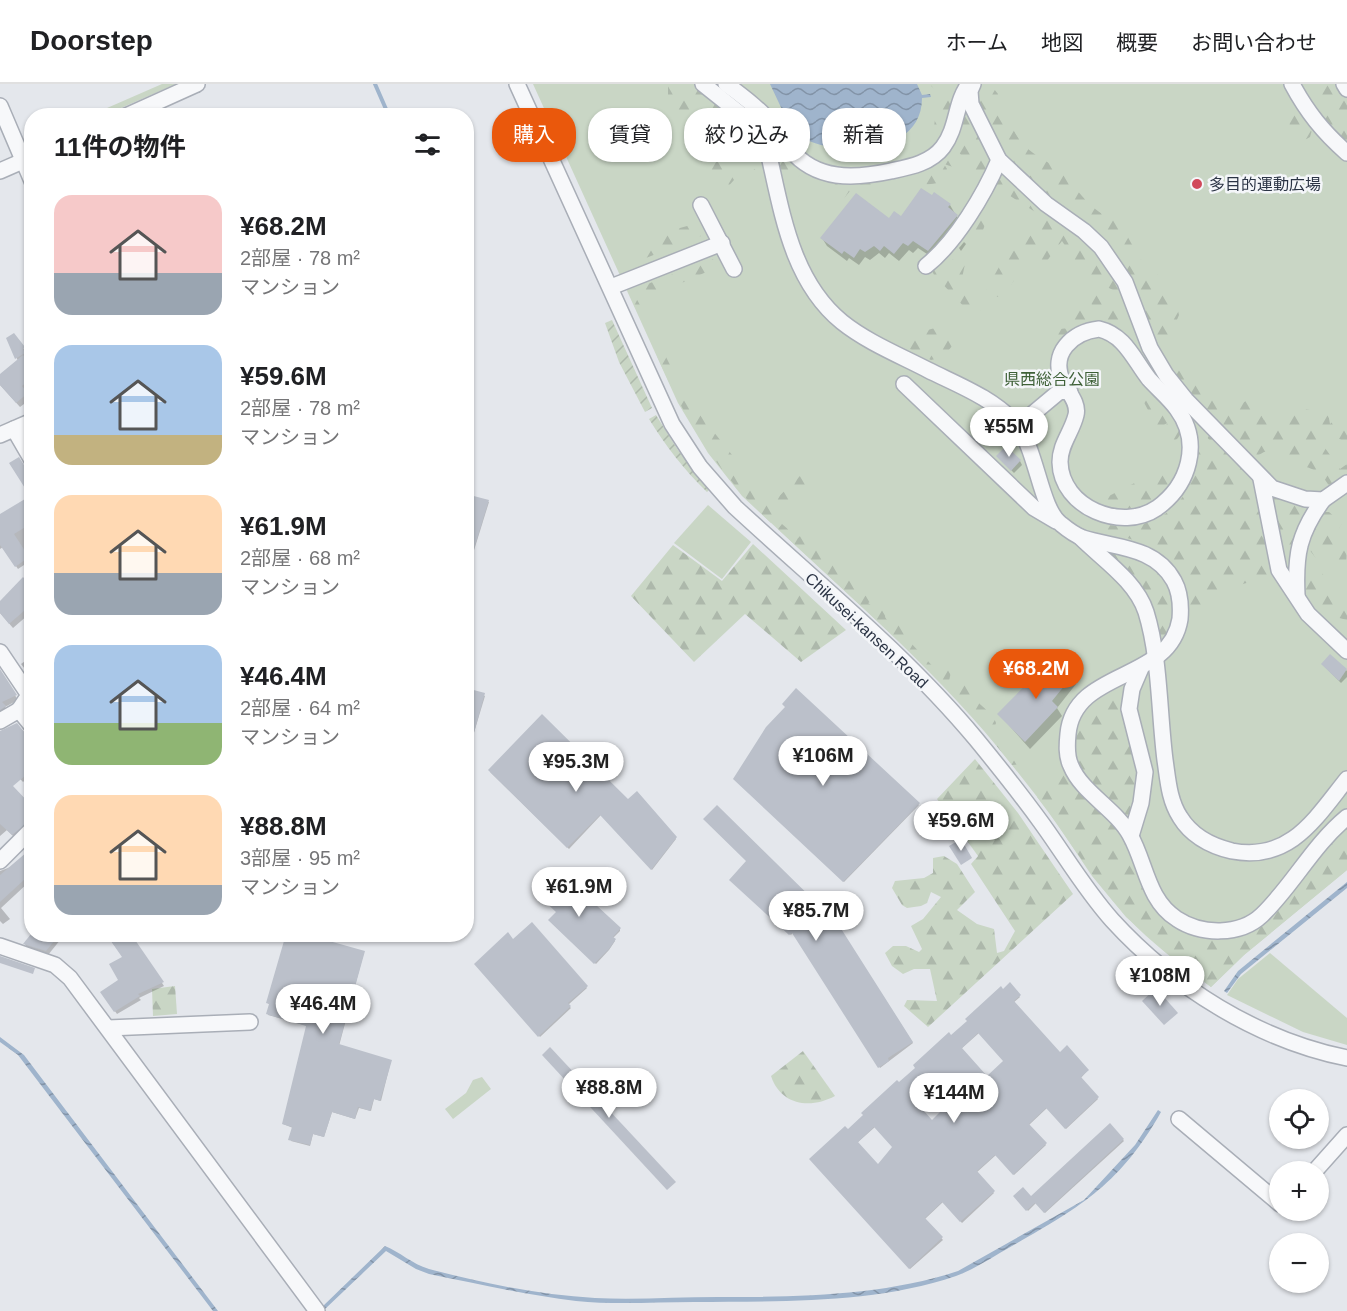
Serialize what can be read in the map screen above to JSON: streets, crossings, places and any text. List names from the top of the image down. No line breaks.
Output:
{"streets":{"street":["Chikusei-kansen Road"]},"parks":["県西総合公園"],"places":["多目的運動広場"],"page":{"header":"Doorstep","nav":["ホーム","地図","概要","お問い合わせ"],"chip":["購入","賃貸","絞り込み","新着"],"heading":"11件の物件","list":[{"name":"¥68.2M","note":"2部屋 · 78 m² · マンション"},{"name":"¥59.6M","note":"2部屋 · 78 m² · マンション"},{"name":"¥61.9M","note":"2部屋 · 68 m² · マンション"},{"name":"¥46.4M","note":"2部屋 · 64 m² · マンション"},{"name":"¥88.8M","note":"3部屋 · 95 m² · マンション"}],"price":["¥55M","¥68.2M","¥106M","¥95.3M","¥59.6M","¥61.9M","¥85.7M","¥108M","¥46.4M","¥88.8M","¥144M"],"map_buttons":["+","−"]}}
